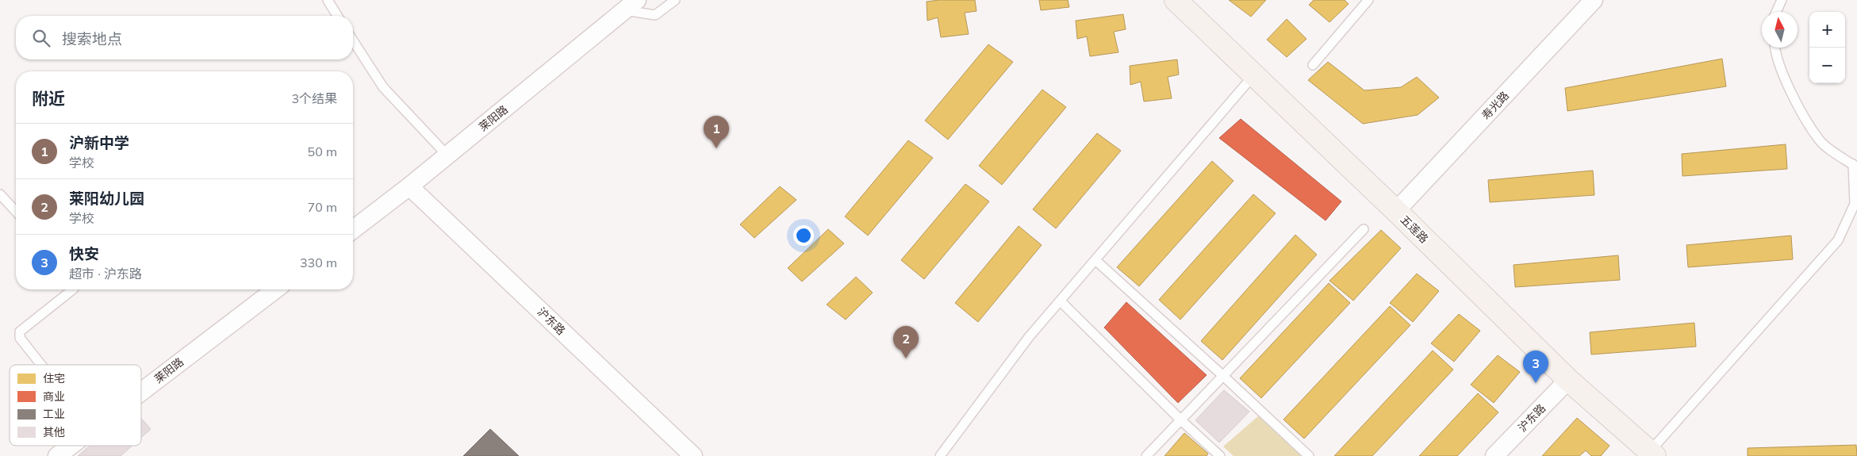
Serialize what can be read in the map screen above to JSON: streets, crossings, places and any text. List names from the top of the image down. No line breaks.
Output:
{"streets":{"street":["寿光路","莱阳路","五莲路","沪东路"]},"crossings":[["寿光路","五莲路"],["莱阳路","沪东路"],["五莲路","沪东路"]],"legend":["住宅","商业","工业","其他"],"north":"top","page":{"map_buttons":["+","−"],"search":"搜索地点","heading":["附近","3个结果"],"pins":["1","2","3"],"list":[{"mark":"1","name":"沪新中学","note":"学校","value":"50 m"},{"mark":"2","name":"莱阳幼儿园","note":"学校","value":"70 m"},{"mark":"3","name":"快安","note":"超市 · 沪东路","value":"330 m"}]}}
